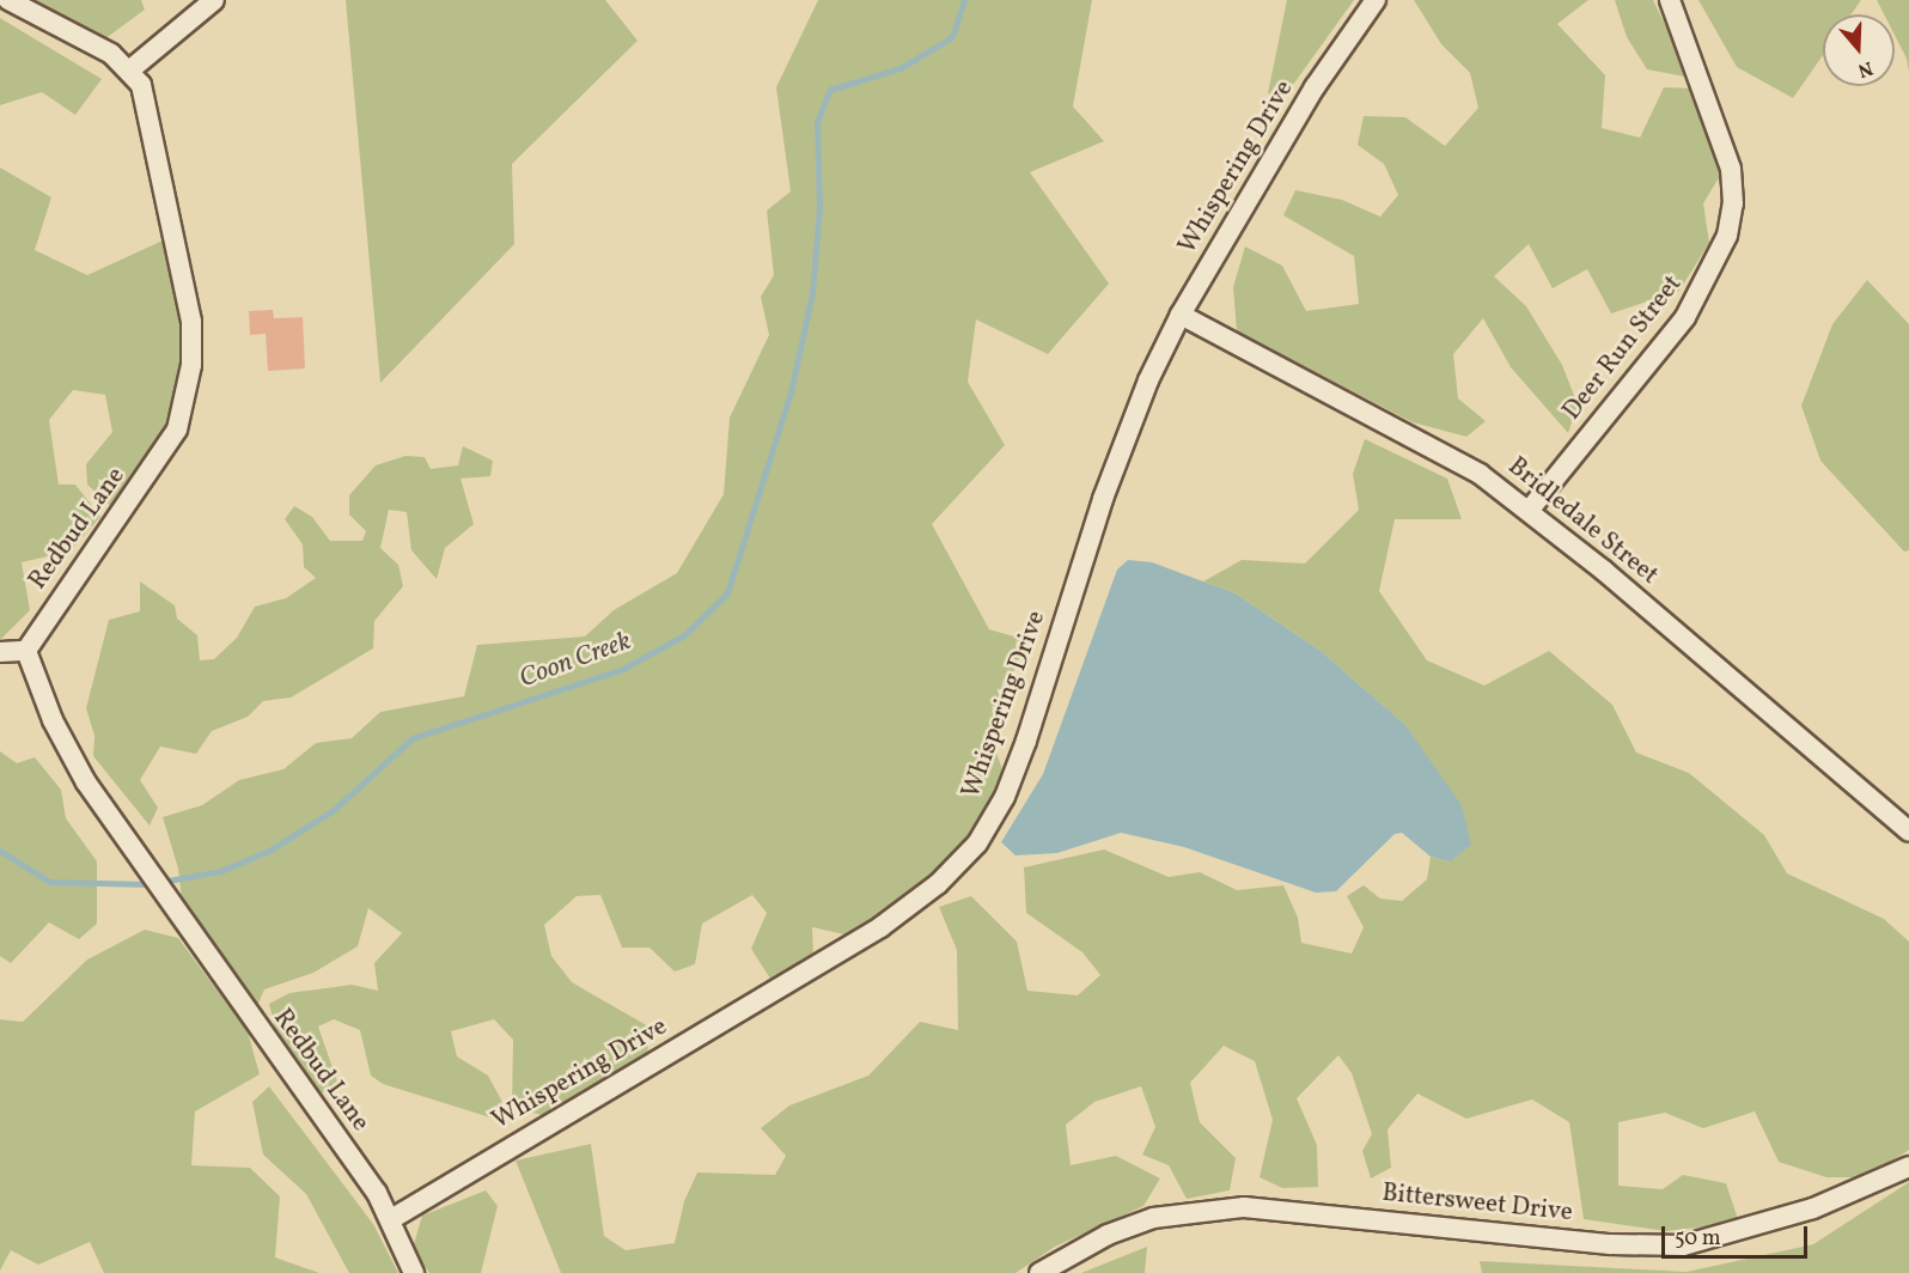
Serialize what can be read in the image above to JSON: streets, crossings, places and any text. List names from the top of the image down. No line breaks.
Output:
{"streets":{"street":["Whispering Drive","Deer Run Street","Bridledale Street","Redbud Lane","Bittersweet Drive"]},"crossings":[["Whispering Drive","Bridledale Street"],["Whispering Drive","Redbud Lane"],["Deer Run Street","Bridledale Street"]],"water":["Coon Creek"],"scale_bar":"50 m","north":"bottom"}
